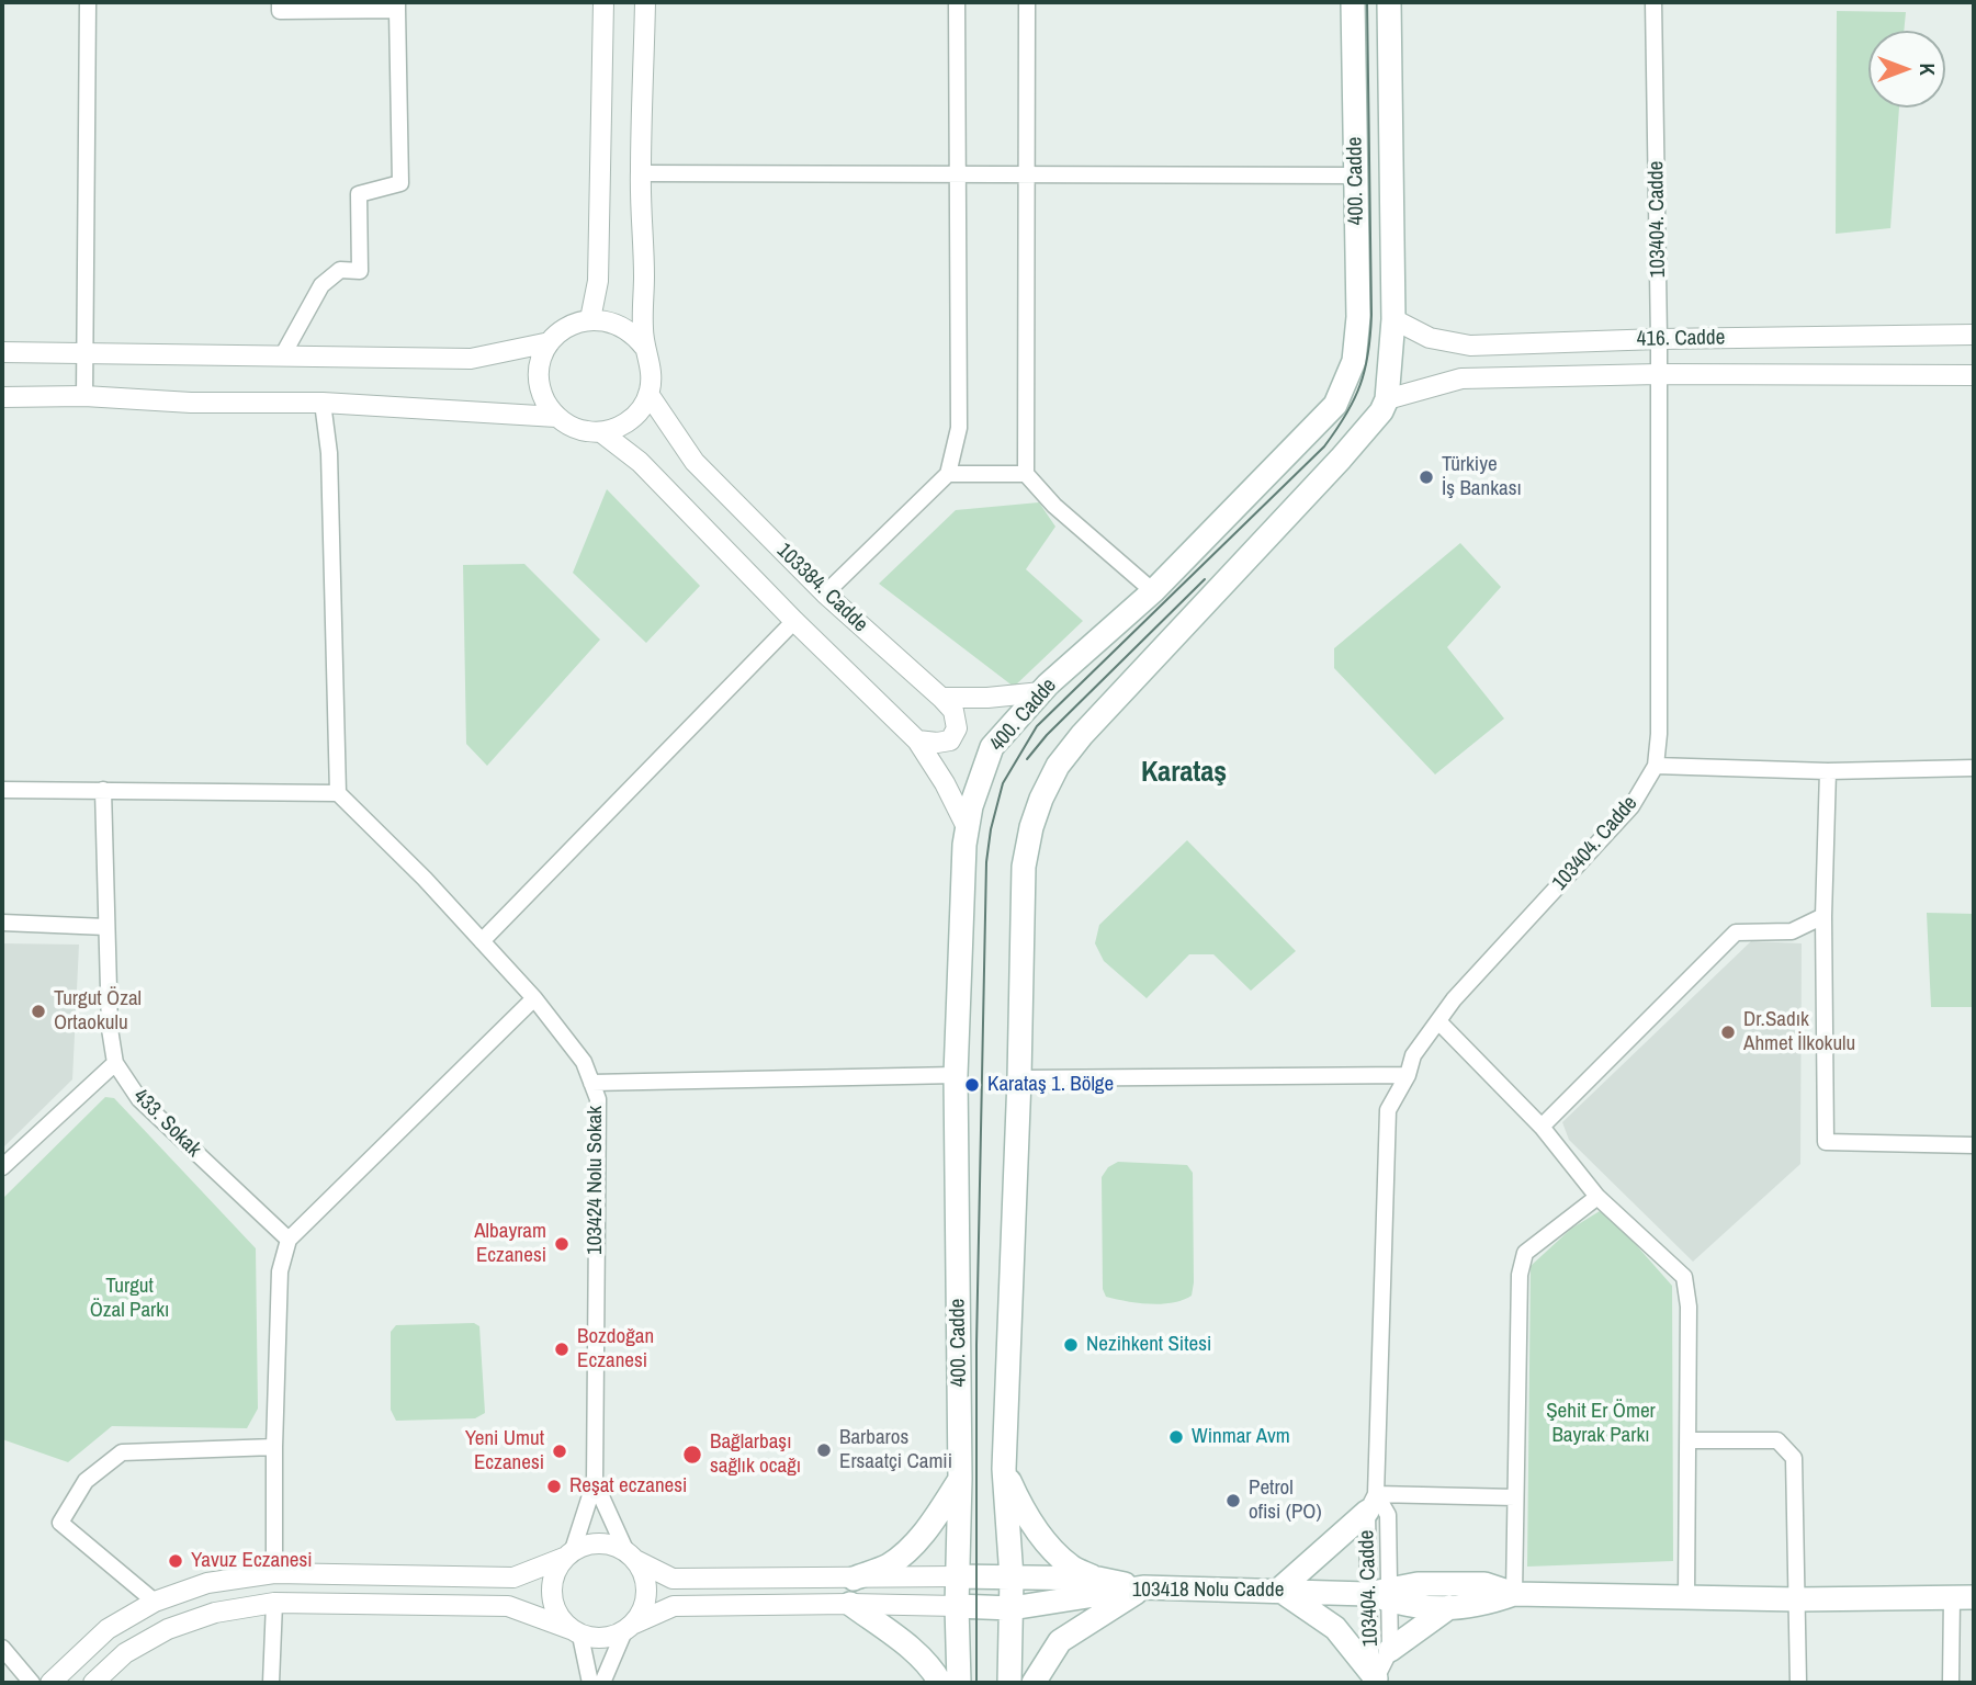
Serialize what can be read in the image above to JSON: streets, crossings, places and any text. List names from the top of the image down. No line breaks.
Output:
{"streets":{"main road":["400. Cadde","103418 Nolu Cadde"],"street":["103404. Cadde","416. Cadde","103384. Cadde","433. Sokak","103424 Nolu Sokak"]},"crossings":[["400. Cadde","416. Cadde"],["400. Cadde","103418 Nolu Cadde"],["103404. Cadde","416. Cadde"],["103404. Cadde","103418 Nolu Cadde"]],"districts":["Karataş"],"parks":["Turgut Özal Parkı","Şehit Er Ömer Bayrak Parkı"],"places":["Türkiye İş Bankası","Turgut Özal Ortaokulu","Dr.Sadık Ahmet İlkokulu","Karataş 1. Bölge","Albayram Eczanesi","Nezihkent Sitesi","Bozdoğan Eczanesi","Winmar Avm","Barbaros Ersaatçi Camii","Yeni Umut Eczanesi","Bağlarbaşı sağlık ocağı","Reşat eczanesi","Petrol ofisi (PO)","Yavuz Eczanesi"],"north":"right"}
